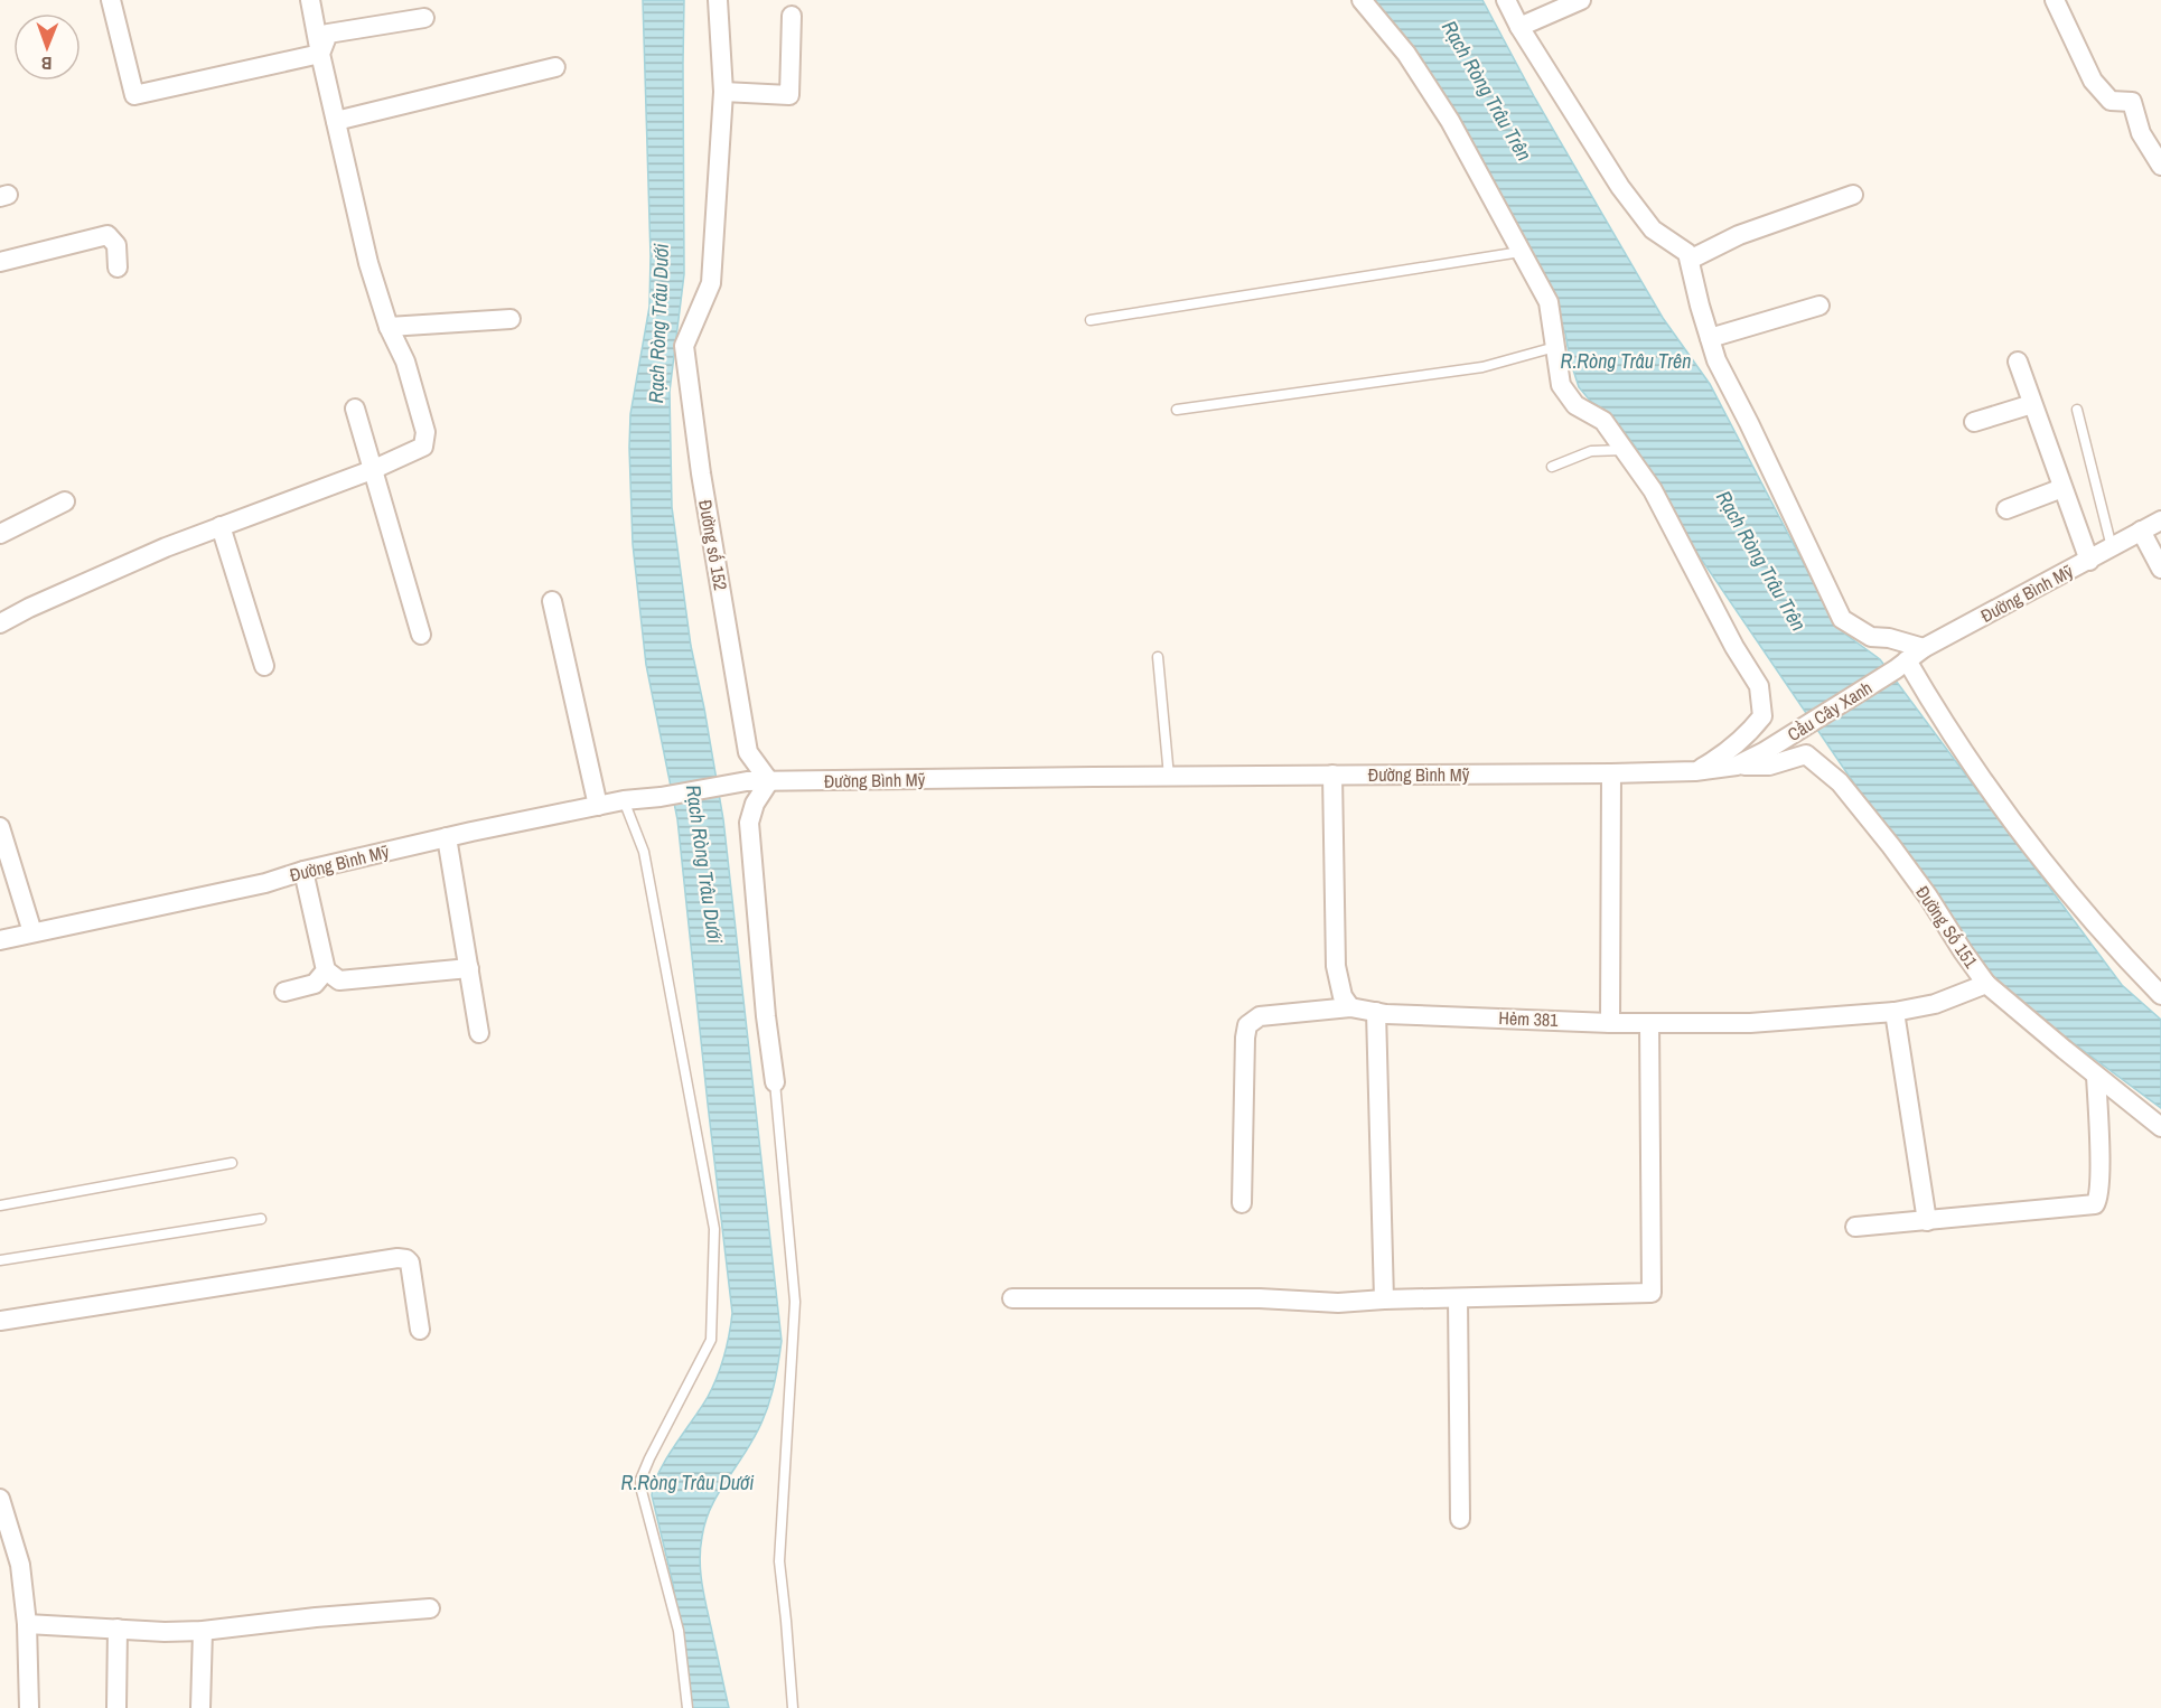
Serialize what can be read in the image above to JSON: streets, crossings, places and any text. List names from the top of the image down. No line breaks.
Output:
{"streets":{"street":["Đường số 152","Đường Bình Mỹ","Cầu Cây Xanh","Đường Số 151","Hẻm 381"]},"crossings":[["Đường số 152","Đường Bình Mỹ"],["Đường Bình Mỹ","Cầu Cây Xanh"],["Đường Bình Mỹ","Đường Số 151"],["Đường Số 151","Hẻm 381"]],"water":["Rạch Ròng Trâu Trên","Rạch Ròng Trâu Dưới","R.Ròng Trâu Trên","R.Ròng Trâu Dưới"],"north":"bottom"}
